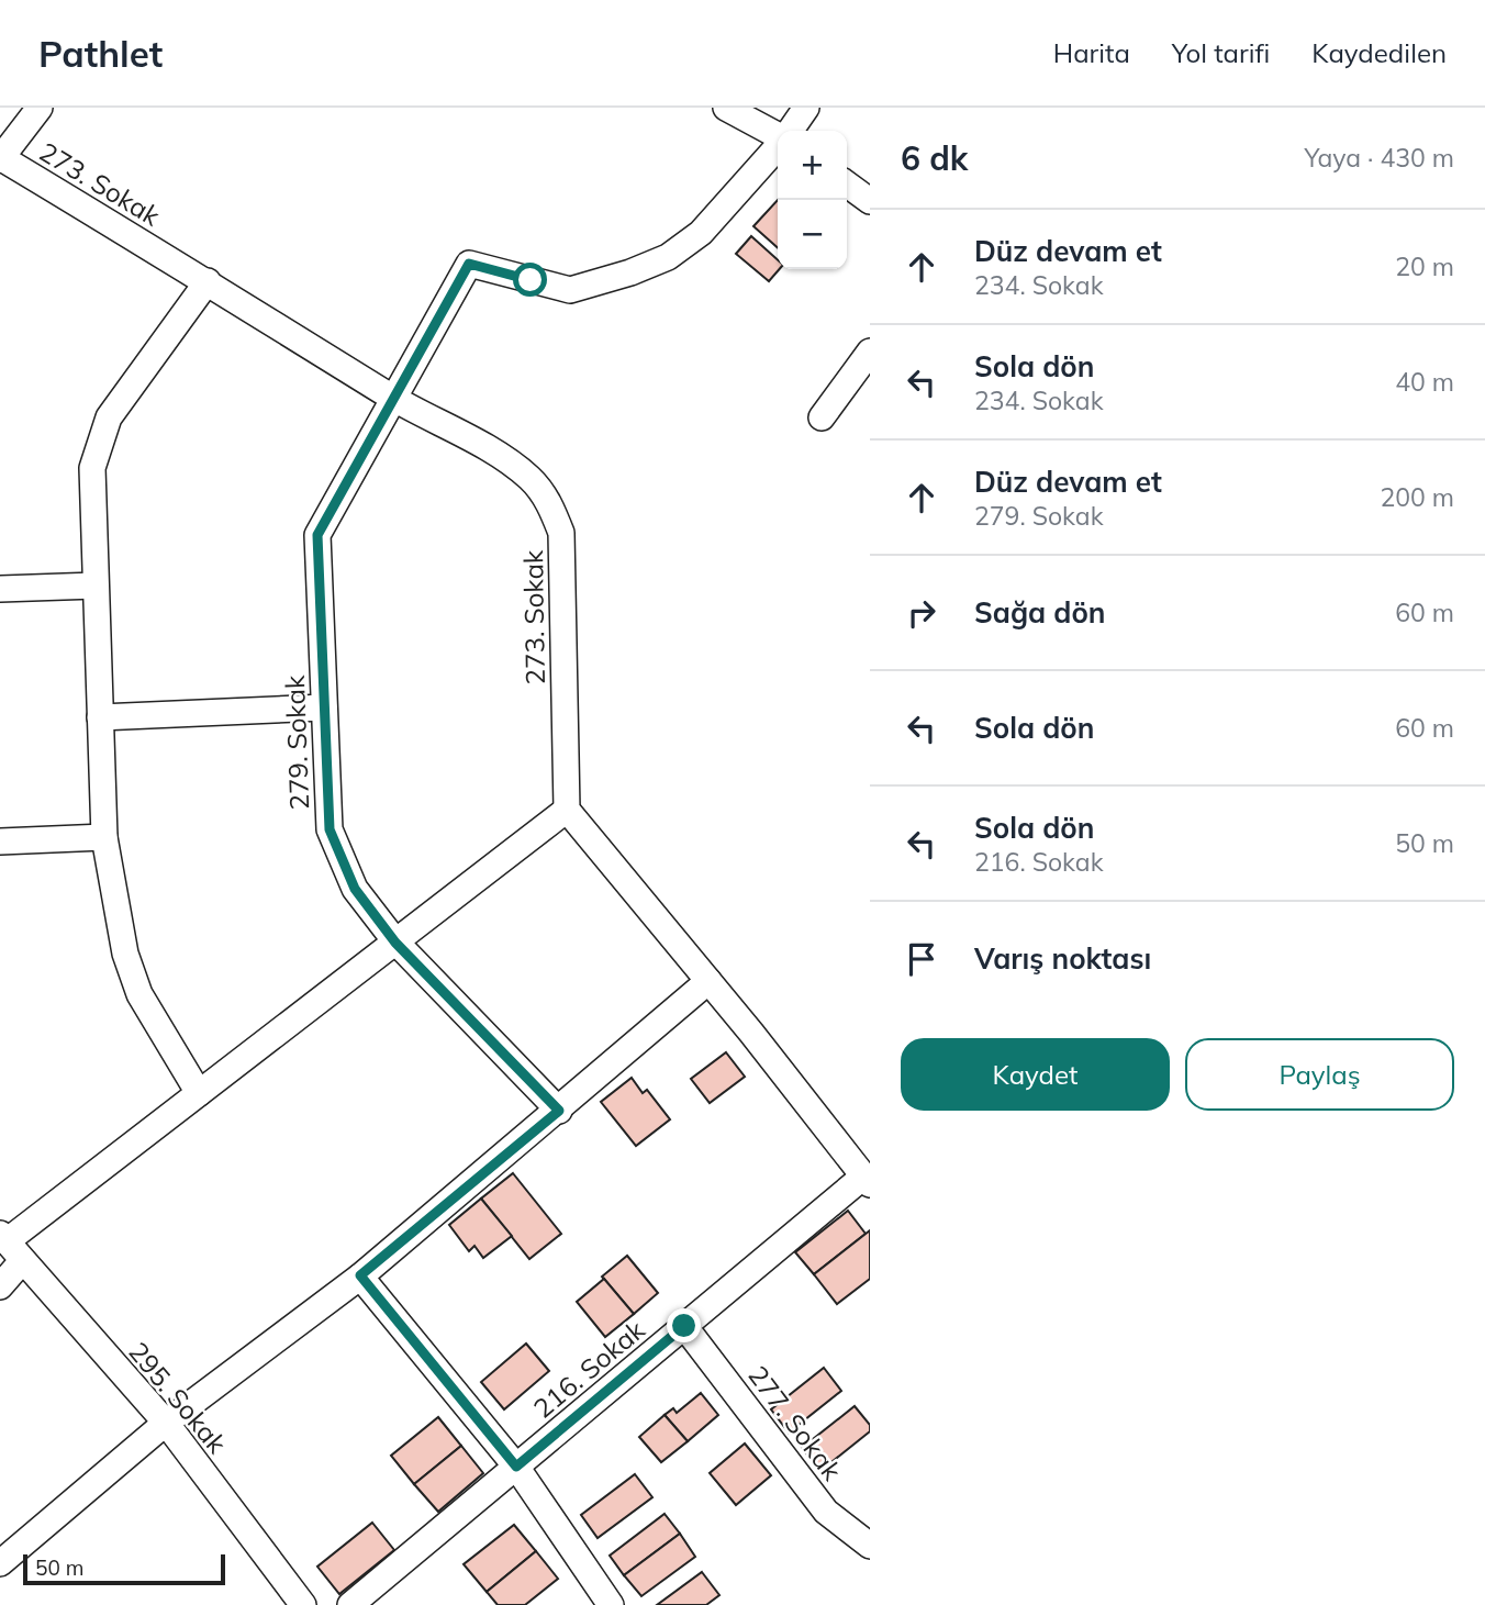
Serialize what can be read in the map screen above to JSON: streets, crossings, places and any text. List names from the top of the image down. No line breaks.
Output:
{"streets":{"street":["273. Sokak","279. Sokak","216. Sokak","295. Sokak","277. Sokak"]},"crossings":[["273. Sokak","279. Sokak"],["216. Sokak","277. Sokak"]],"scale_bar":"50 m","page":{"header":"Pathlet","nav":["Harita","Yol tarifi","Kaydedilen"],"heading":["6 dk","Yaya · 430 m"],"map_buttons":["+","−"],"list":[["Düz devam et","234. Sokak","20 m"],["Sola dön","234. Sokak","40 m"],["Düz devam et","279. Sokak","200 m"],["Sağa dön","60 m"],["Sola dön","60 m"],["Sola dön","216. Sokak","50 m"],"Varış noktası"],"buttons":["Kaydet","Paylaş"],"scale":"50 m"}}
